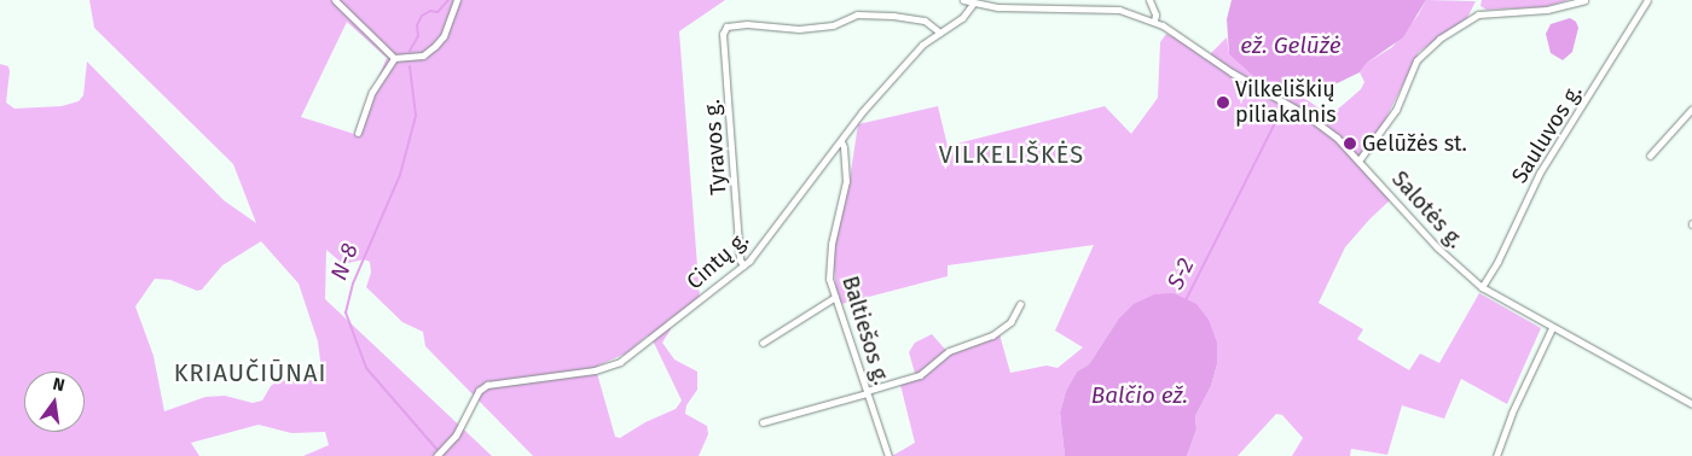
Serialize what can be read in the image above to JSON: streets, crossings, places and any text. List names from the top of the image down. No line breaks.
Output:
{"streets":{"street":["Sauluvos g.","Tyravos g.","Salotės g.","Cintų g.","Baltiešos g."]},"crossings":[["Sauluvos g.","Salotės g."],["Tyravos g.","Cintų g."],["Salotės g.","Cintų g."],["Cintų g.","Baltiešos g."]],"districts":["VILKELIŠKĖS","KRIAUČIŪNAI"],"water":["ež. Gelūžė","N-8","S-2","Balčio ež."],"places":["Vilkeliškių piliakalnis","Gelūžės st."],"north":"top"}
